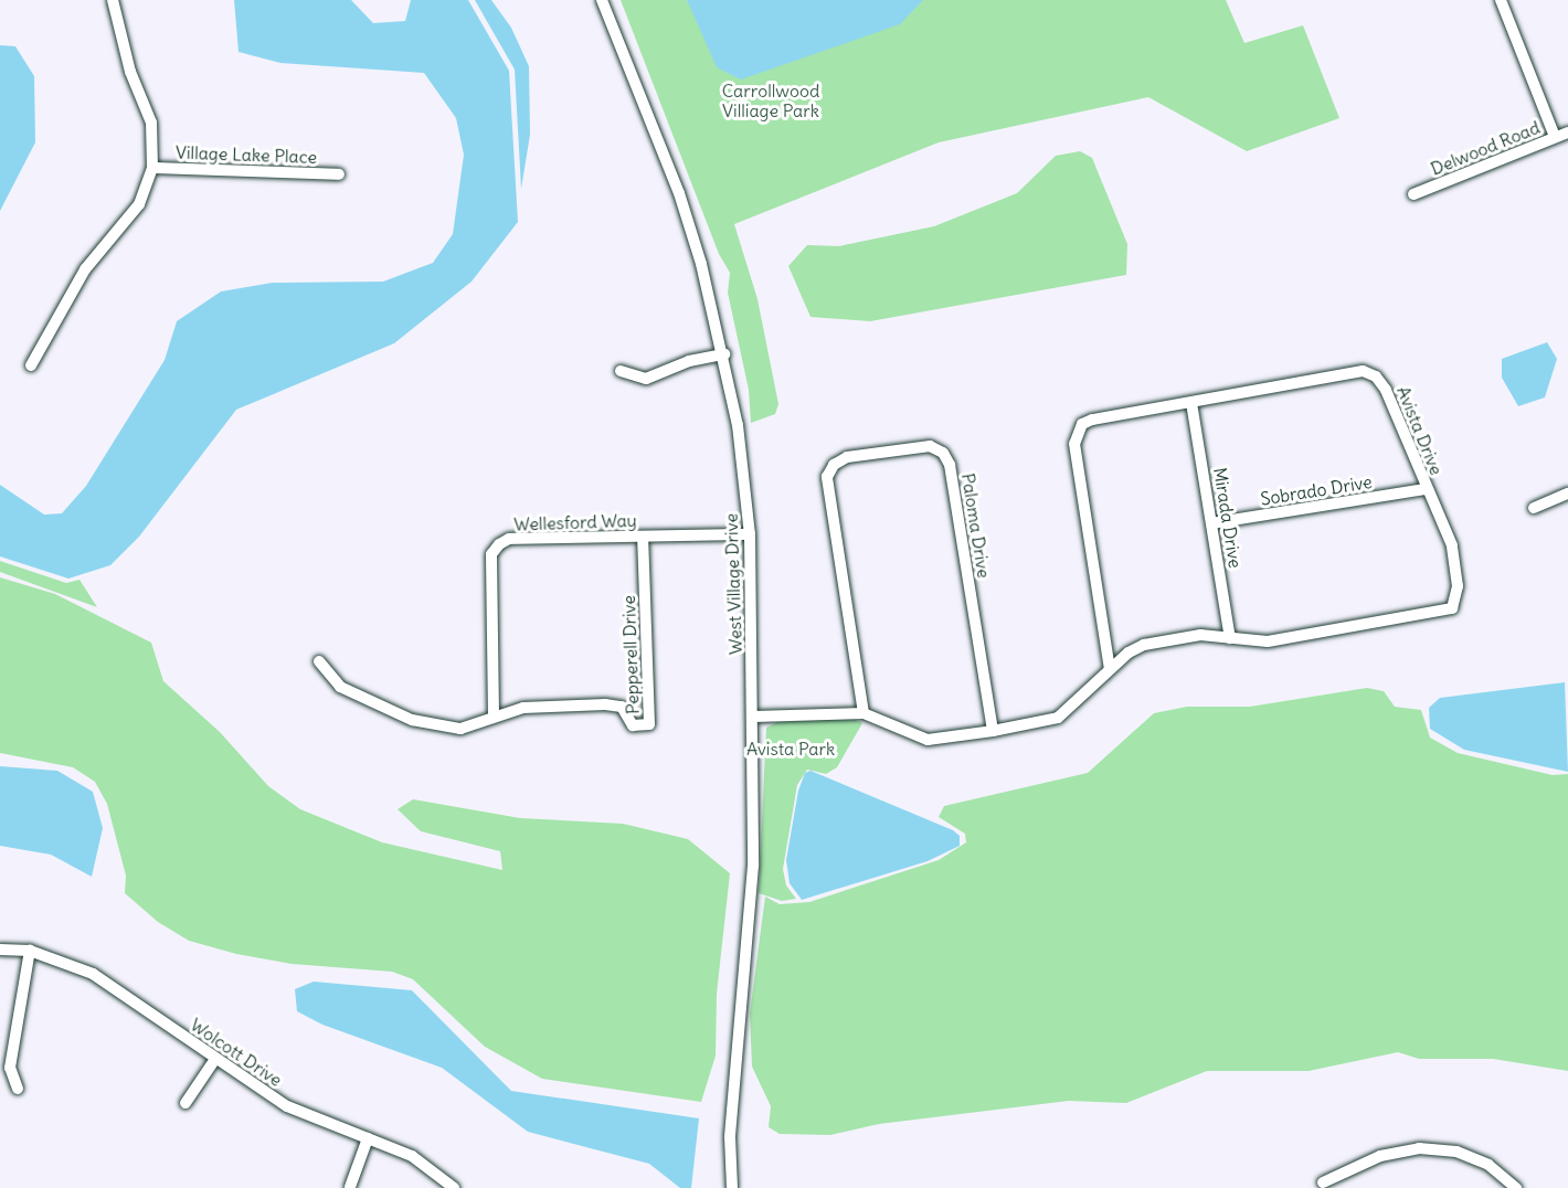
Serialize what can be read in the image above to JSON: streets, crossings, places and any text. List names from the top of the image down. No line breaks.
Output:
{"streets":{"street":["Delwood Road","Village Lake Place","Avista Drive","Sobrado Drive","Mirada Drive","Wellesford Way","Paloma Drive","West Village Drive","Pepperell Drive","Wolcott Drive"]},"crossings":[["Avista Drive","Sobrado Drive"],["Avista Drive","Mirada Drive"],["Avista Drive","Paloma Drive"],["Avista Drive","West Village Drive"],["Sobrado Drive","Mirada Drive"],["Wellesford Way","West Village Drive"],["Wellesford Way","Pepperell Drive"]],"parks":["Carrollwood Villiage Park","Avista Park"]}
